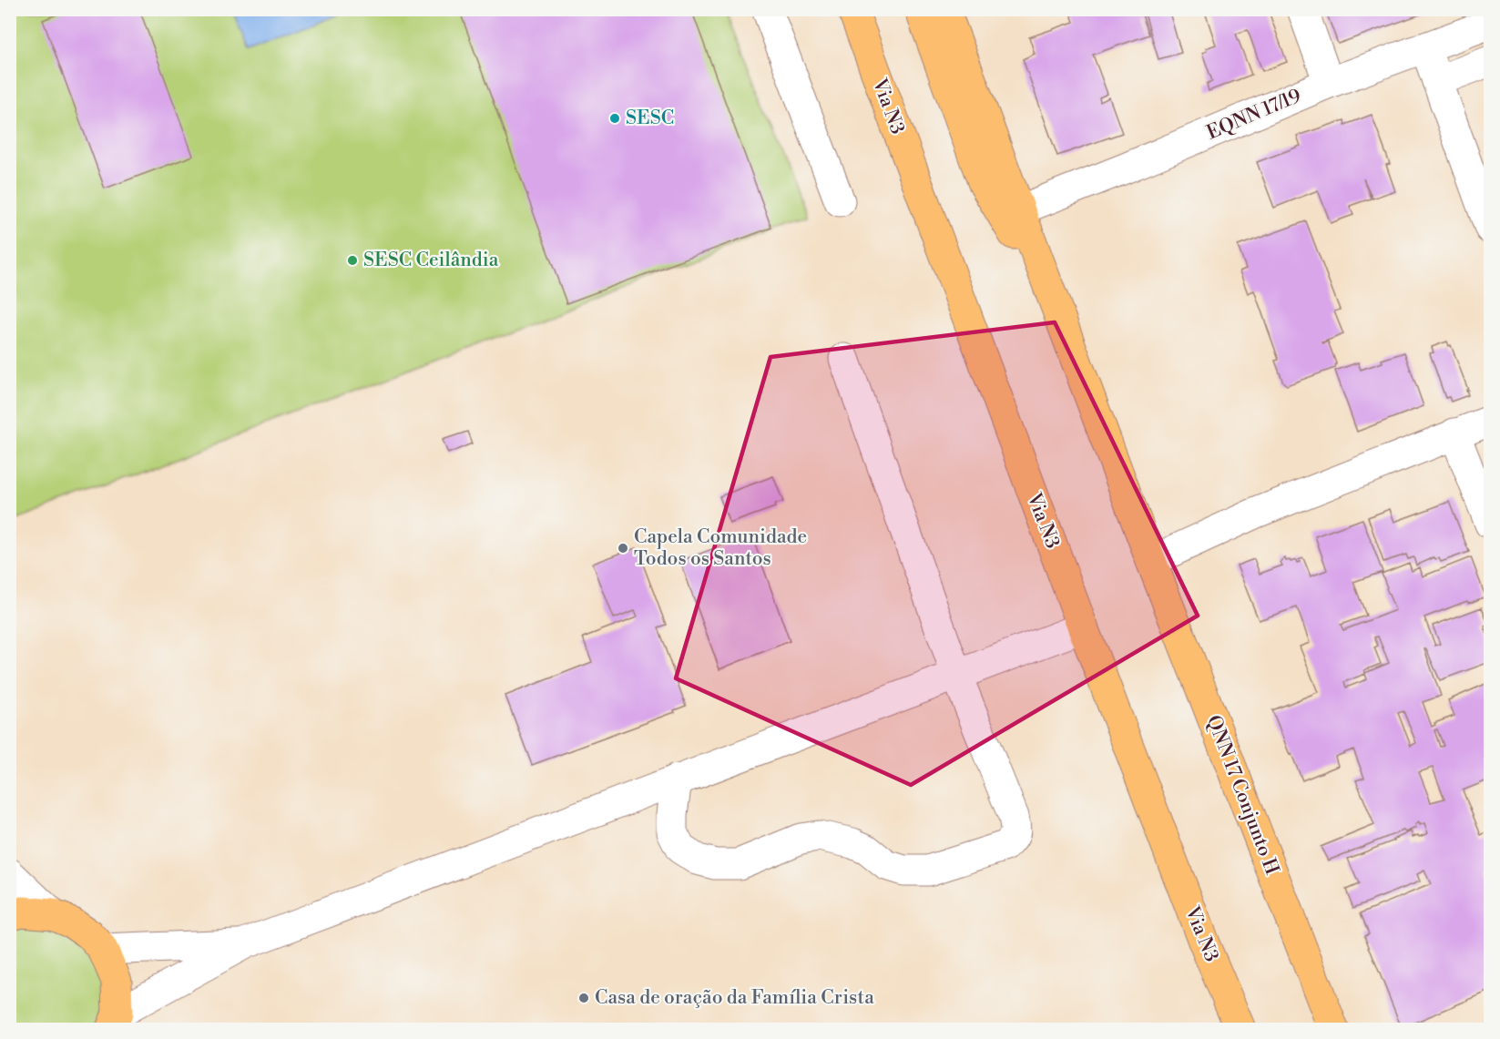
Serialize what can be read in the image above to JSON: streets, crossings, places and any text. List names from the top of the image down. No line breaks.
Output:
{"streets":{"main road":["Via N3","QNN 17 Conjunto H"],"street":["EQNN 17/19"]},"places":["SESC","SESC Ceilândia","Capela Comunidade Todos os Santos","Casa de oração da Família Crista"]}
